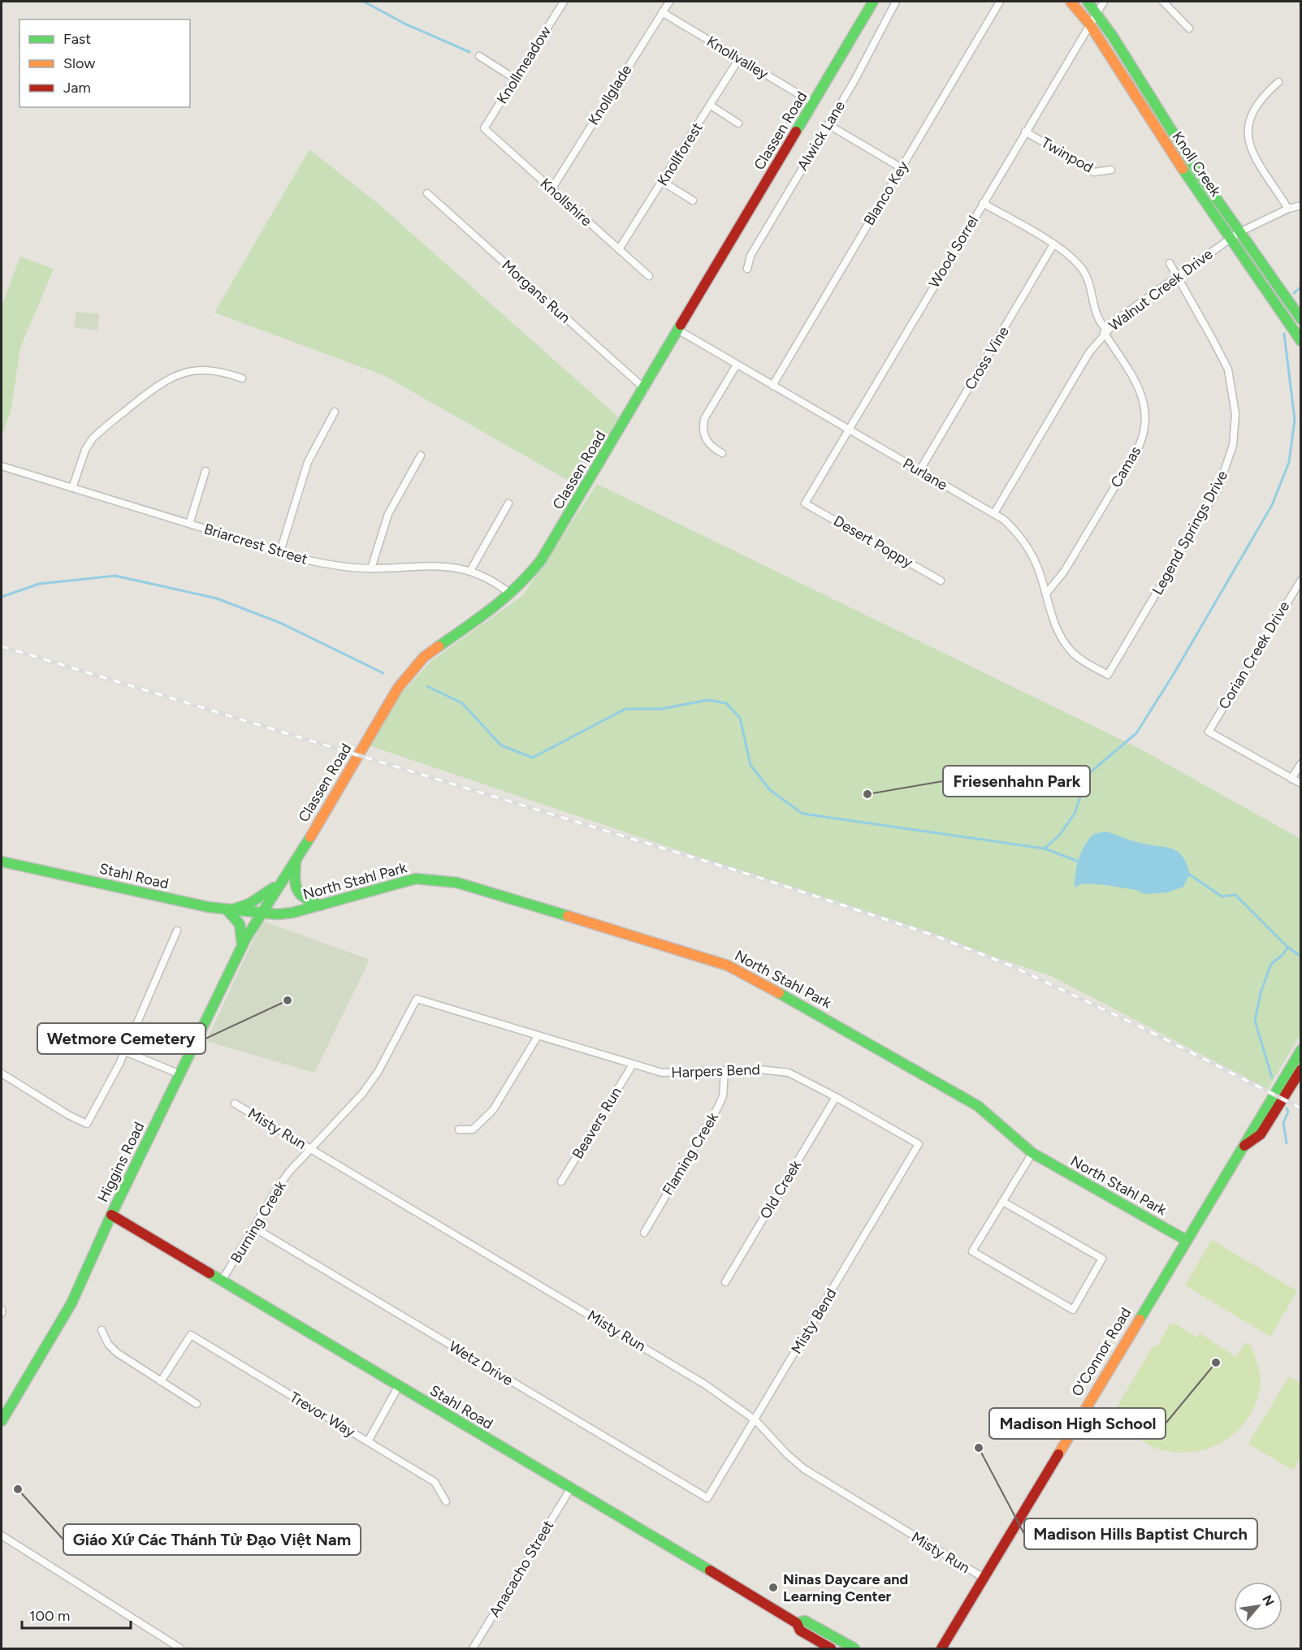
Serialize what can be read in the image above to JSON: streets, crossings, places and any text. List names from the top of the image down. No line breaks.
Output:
{"streets":{"street":["Knollvalley","Knollmeadow","Knollglade","Classen Road","Alwick Lane","Knollforest","Twinpod","Knoll Creek","Blanco Key","Knollshire","Wood Sorrel","Walnut Creek Drive","Morgans Run","Cross Vine","Camas","Purlane","Legend Springs Drive","Desert Poppy","Briarcrest Street","Corian Creek Drive","Stahl Road","North Stahl Park","Harpers Bend","Beavers Run","Misty Run","Flaming Creek","Higgins Road","Old Creek","Burning Creek","Misty Bend","O'Connor Road","Wetz Drive","Trevor Way","Anacacho Street"]},"crossings":[["Knollvalley","Knollglade"],["Knollvalley","Classen Road"],["Knollvalley","Knollforest"],["Knollmeadow","Knollshire"],["Knollglade","Knollshire"],["Classen Road","Morgans Run"],["Classen Road","Purlane"],["Classen Road","Briarcrest Street"],["Classen Road","Stahl Road"],["Classen Road","North Stahl Park"],["Classen Road","Higgins Road"],["Knollforest","Knollshire"],["Twinpod","Wood Sorrel"],["Knoll Creek","Wood Sorrel"],["Knoll Creek","Walnut Creek Drive"],["Blanco Key","Purlane"],["Wood Sorrel","Camas"],["Wood Sorrel","Purlane"],["Wood Sorrel","Desert Poppy"],["Walnut Creek Drive","Camas"],["Walnut Creek Drive","Purlane"],["Walnut Creek Drive","Legend Springs Drive"],["Cross Vine","Camas"],["Cross Vine","Purlane"],["Camas","Purlane"],["Purlane","Legend Springs Drive"],["Stahl Road","North Stahl Park"],["Stahl Road","Higgins Road"],["Stahl Road","Burning Creek"],["Stahl Road","Anacacho Street"],["North Stahl Park","Higgins Road"],["North Stahl Park","O'Connor Road"],["Harpers Bend","Beavers Run"],["Harpers Bend","Flaming Creek"],["Harpers Bend","Old Creek"],["Harpers Bend","Burning Creek"],["Harpers Bend","Misty Bend"],["Misty Run","Burning Creek"],["Misty Run","Misty Bend"],["Misty Run","O'Connor Road"],["Burning Creek","Wetz Drive"],["Misty Bend","Wetz Drive"]],"places":["Friesenhahn Park","Wetmore Cemetery","Madison High School","Madison Hills Baptist Church","Giáo Xứ Các Thánh Tử Đạo Việt Nam","Ninas Daycare and Learning Center"],"legend":["Fast","Slow","Jam"],"scale_bar":"100 m","north":"top right"}
